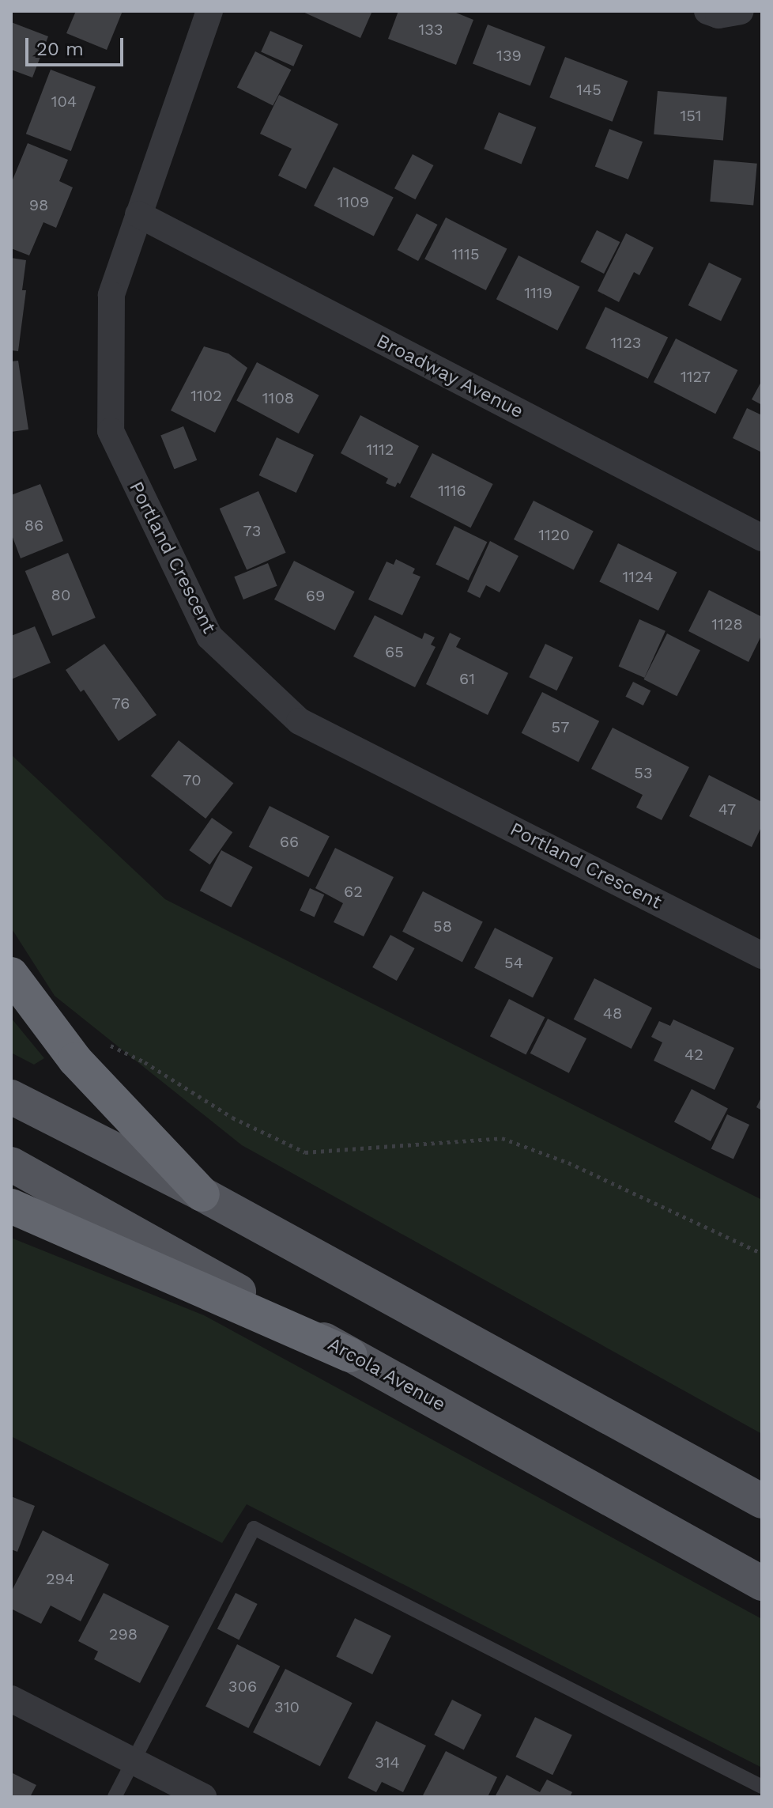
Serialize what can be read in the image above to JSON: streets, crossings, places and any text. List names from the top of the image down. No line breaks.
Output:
{"streets":{"main road":["Arcola Avenue"],"street":["Broadway Avenue","Portland Crescent"]},"crossings":[["Broadway Avenue","Portland Crescent"]],"house_numbers":["133","139","145","104","151","1109","98","1115","1119","1123","1127","1102","1108","1112","1116","86","73","1120","1124","80","69","1128","65","61","76","57","53","70","47","66","62","58","54","48","42","294","298","306","310","314"],"scale_bar":"20 m"}
